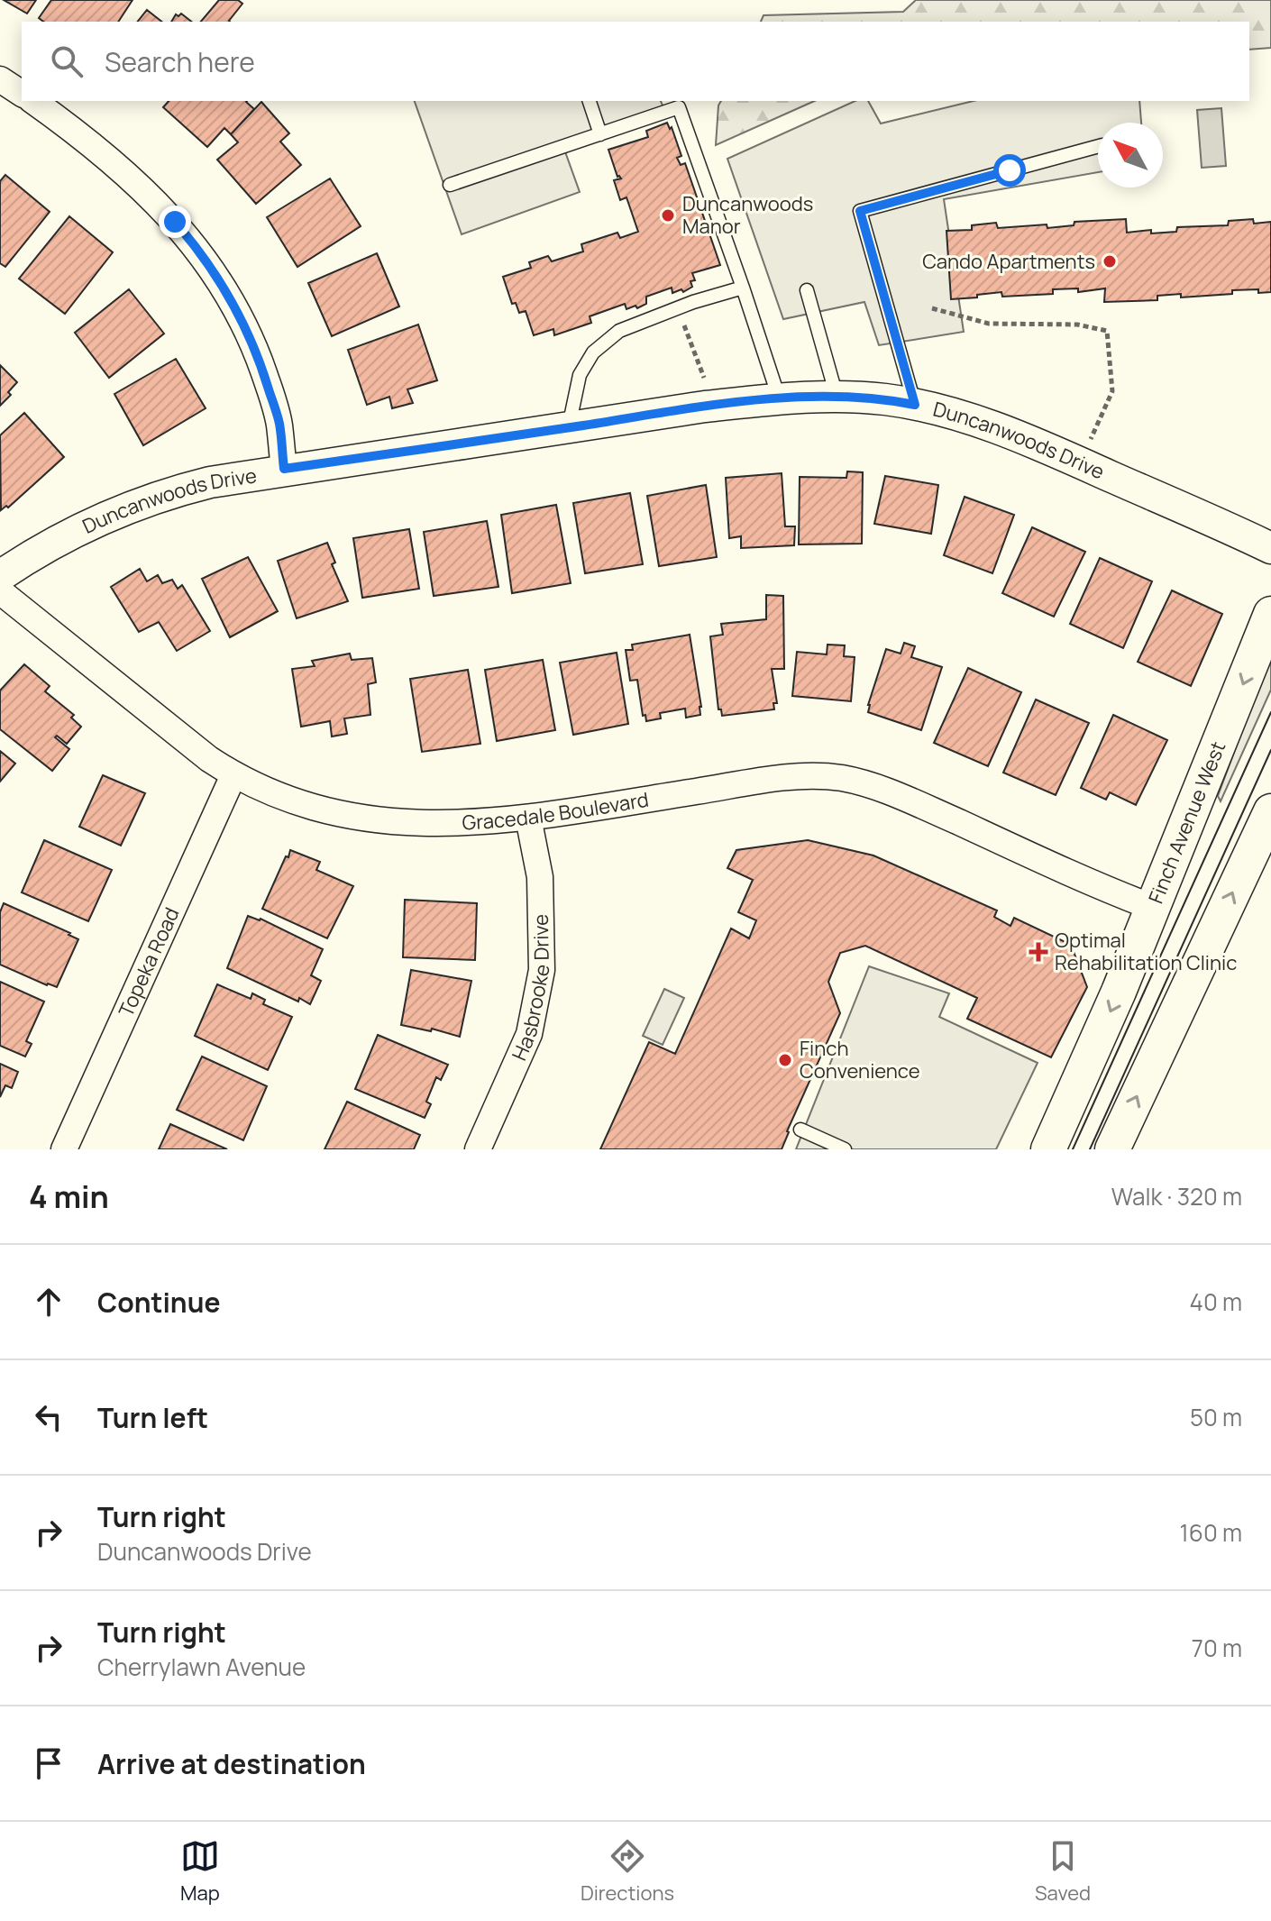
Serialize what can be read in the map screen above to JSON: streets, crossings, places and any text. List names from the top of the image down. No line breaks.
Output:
{"streets":{"main road":["Finch Avenue West"],"street":["Duncanwoods Drive","Gracedale Boulevard","Topeka Road","Hasbrooke Drive"]},"crossings":[["Gracedale Boulevard","Finch Avenue West"],["Gracedale Boulevard","Topeka Road"],["Gracedale Boulevard","Hasbrooke Drive"]],"places":{"other":["Duncanwoods Manor","Cando Apartments","Finch Convenience"],"health":["Optimal Rehabilitation Clinic"]},"north":"top left","page":{"search":"Search here","heading":["4 min","Walk · 320 m"],"list":[["Continue","40 m"],["Turn left","50 m"],["Turn right","Duncanwoods Drive","160 m"],["Turn right","Cherrylawn Avenue","70 m"],"Arrive at destination"],"nav":["Map","Directions","Saved"]}}
